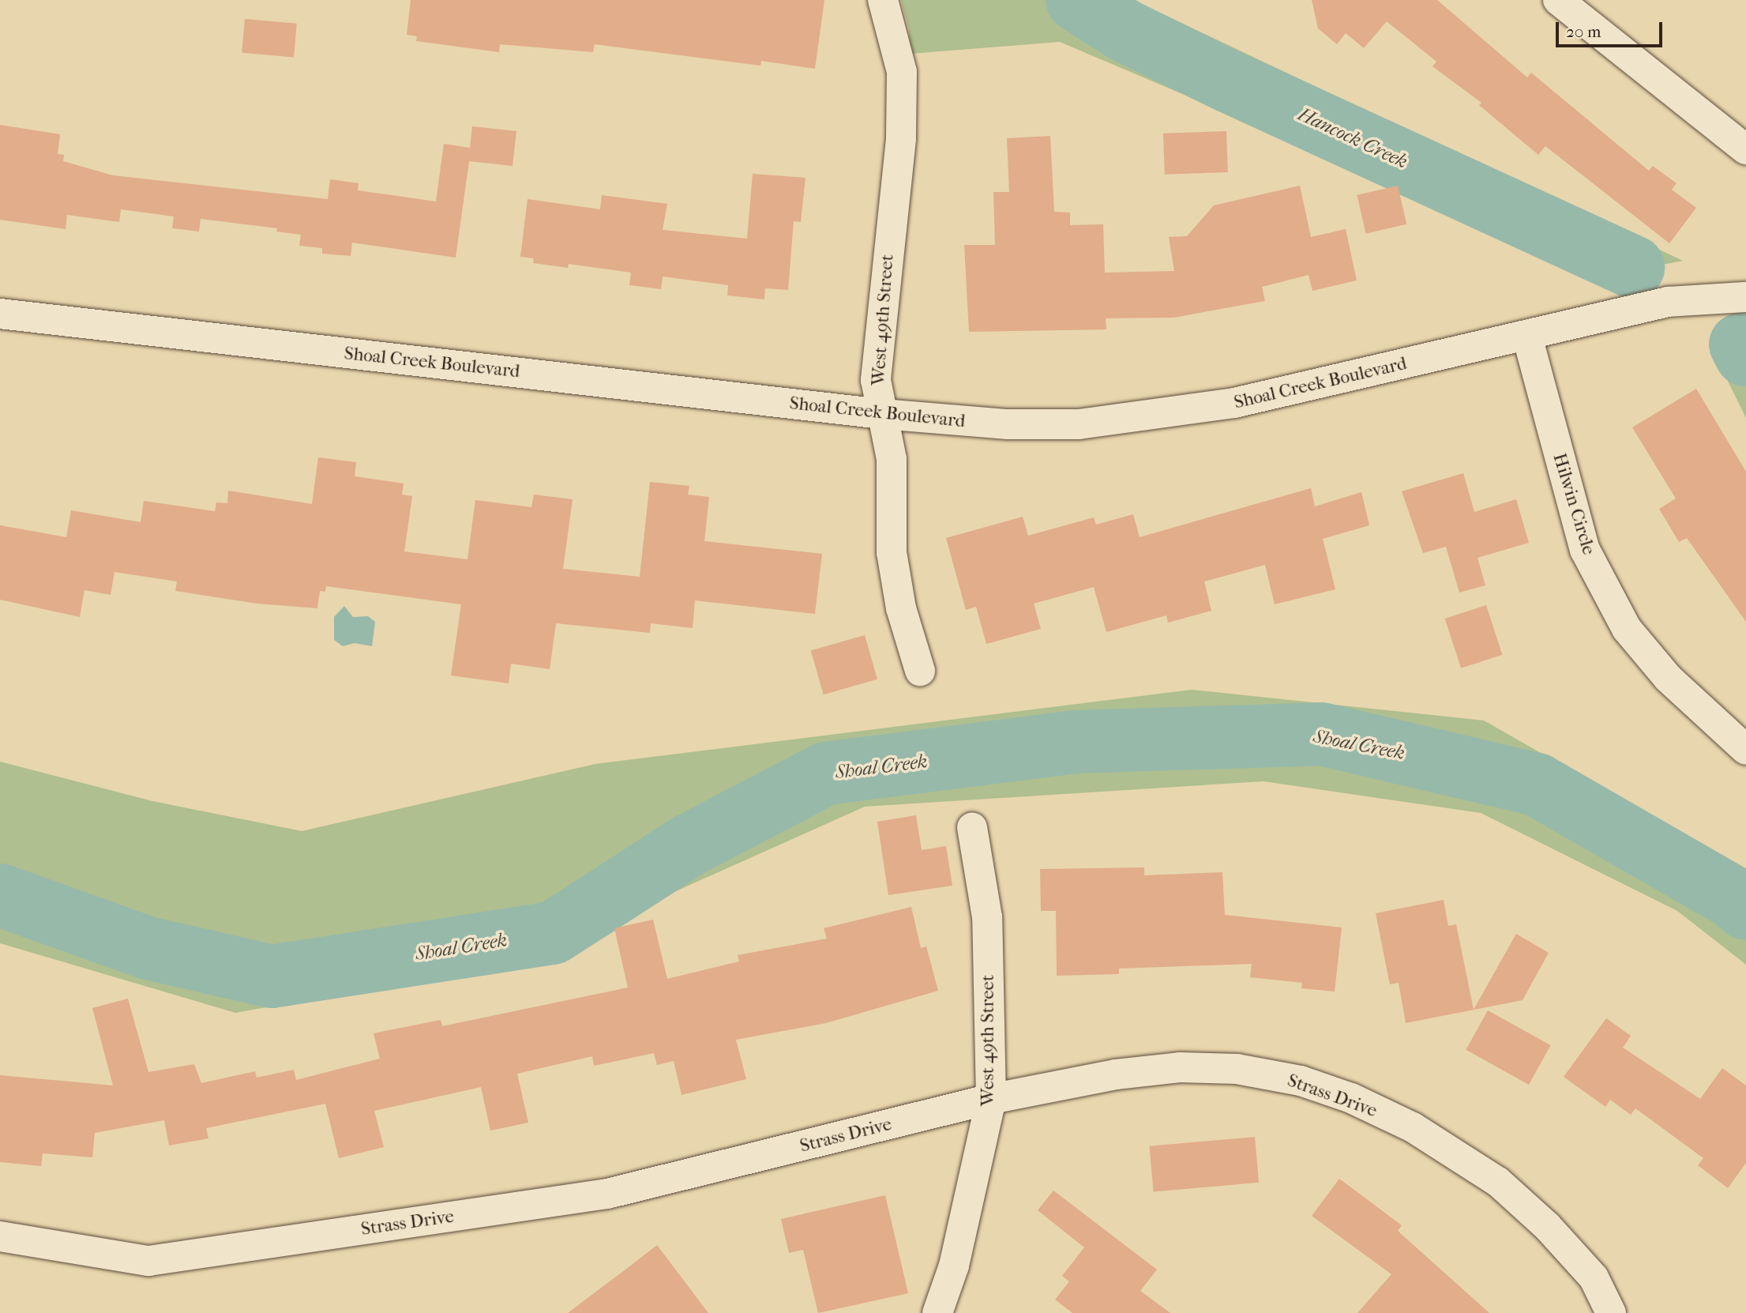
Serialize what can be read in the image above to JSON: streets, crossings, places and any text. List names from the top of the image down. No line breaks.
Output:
{"streets":{"street":["West 49th Street","Shoal Creek Boulevard","Hilwin Circle","Strass Drive"]},"crossings":[["West 49th Street","Shoal Creek Boulevard"],["West 49th Street","Strass Drive"],["Shoal Creek Boulevard","Hilwin Circle"]],"water":["Hancock Creek","Shoal Creek"],"scale_bar":"20 m"}
